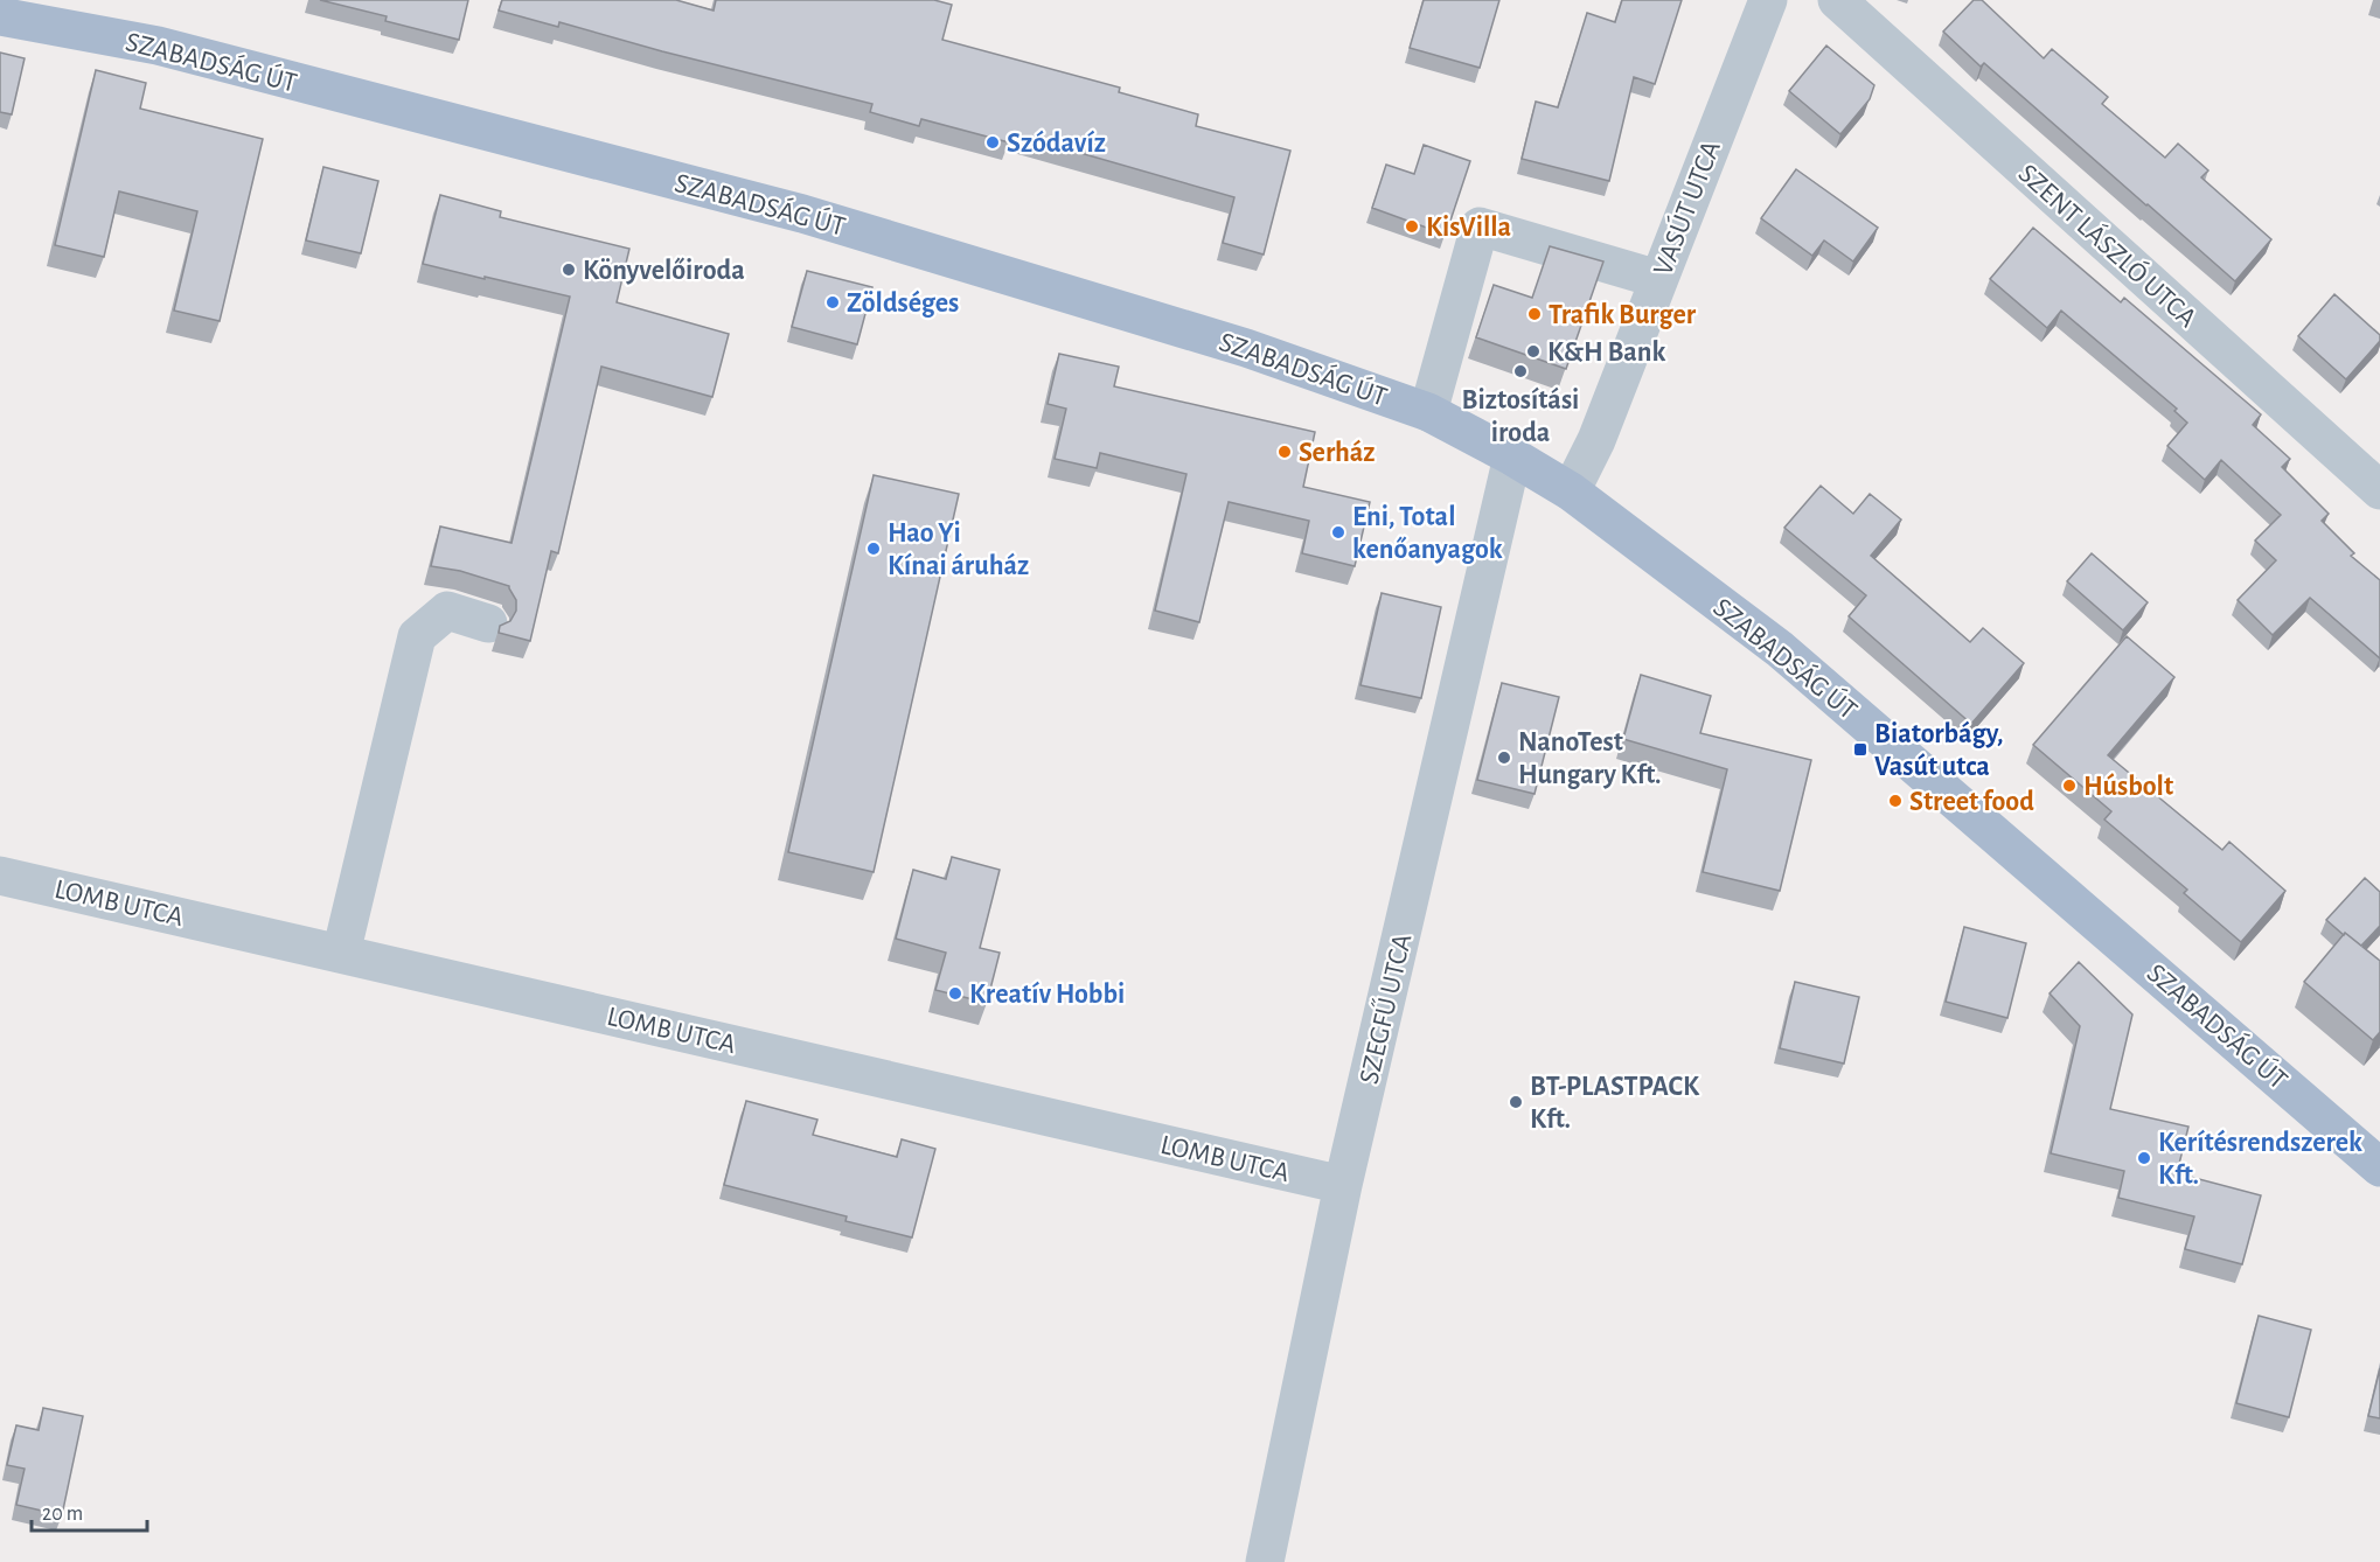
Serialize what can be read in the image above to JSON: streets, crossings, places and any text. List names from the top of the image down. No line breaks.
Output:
{"streets":{"main road":["SZABADSÁG ÚT"],"street":["VASÚT UTCA","SZENT LÁSZLÓ UTCA","LOMB UTCA","SZEGFŰ UTCA"]},"crossings":[["SZABADSÁG ÚT","VASÚT UTCA"],["SZABADSÁG ÚT","SZEGFŰ UTCA"],["LOMB UTCA","SZEGFŰ UTCA"]],"places":{"other":["Szódavíz","KisVilla","Könyvelőiroda","Zöldséges","Trafik Burger","K&H Bank","Biztosítási iroda","Serház","Eni, Total kenőanyagok","Hao Yi Kínai áruház","NanoTest Hungary Kft.","Húsbolt","Street food","Kreatív Hobbi","BT-PLASTPACK Kft.","Kerítésrendszerek Kft."],"transit":["Biatorbágy, Vasút utca"]},"scale_bar":"20 m"}
